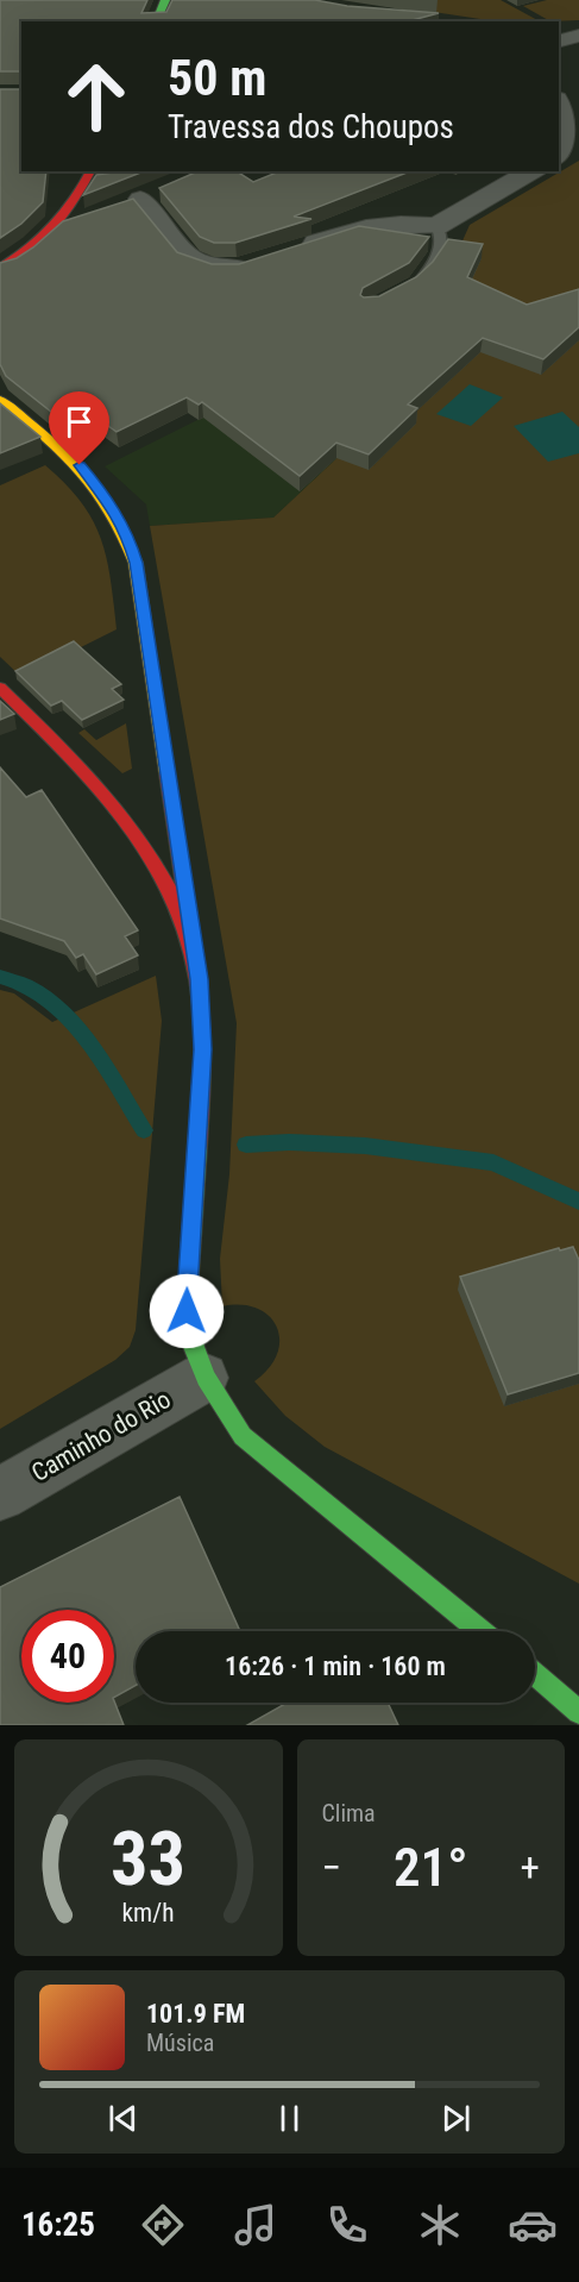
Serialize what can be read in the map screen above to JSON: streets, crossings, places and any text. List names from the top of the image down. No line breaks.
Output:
{"streets":{"street":["Caminho do Rio"]},"page":{"turn":["50 m","Travessa dos Choupos"],"limit":"40","trip":"16:26 · 1 min · 160 m","tile":"Clima","heat":["−","21°","+"],"song":["101.9 FM","Música"],"tabs":"16:25","gauge":["33","km/h"]}}
